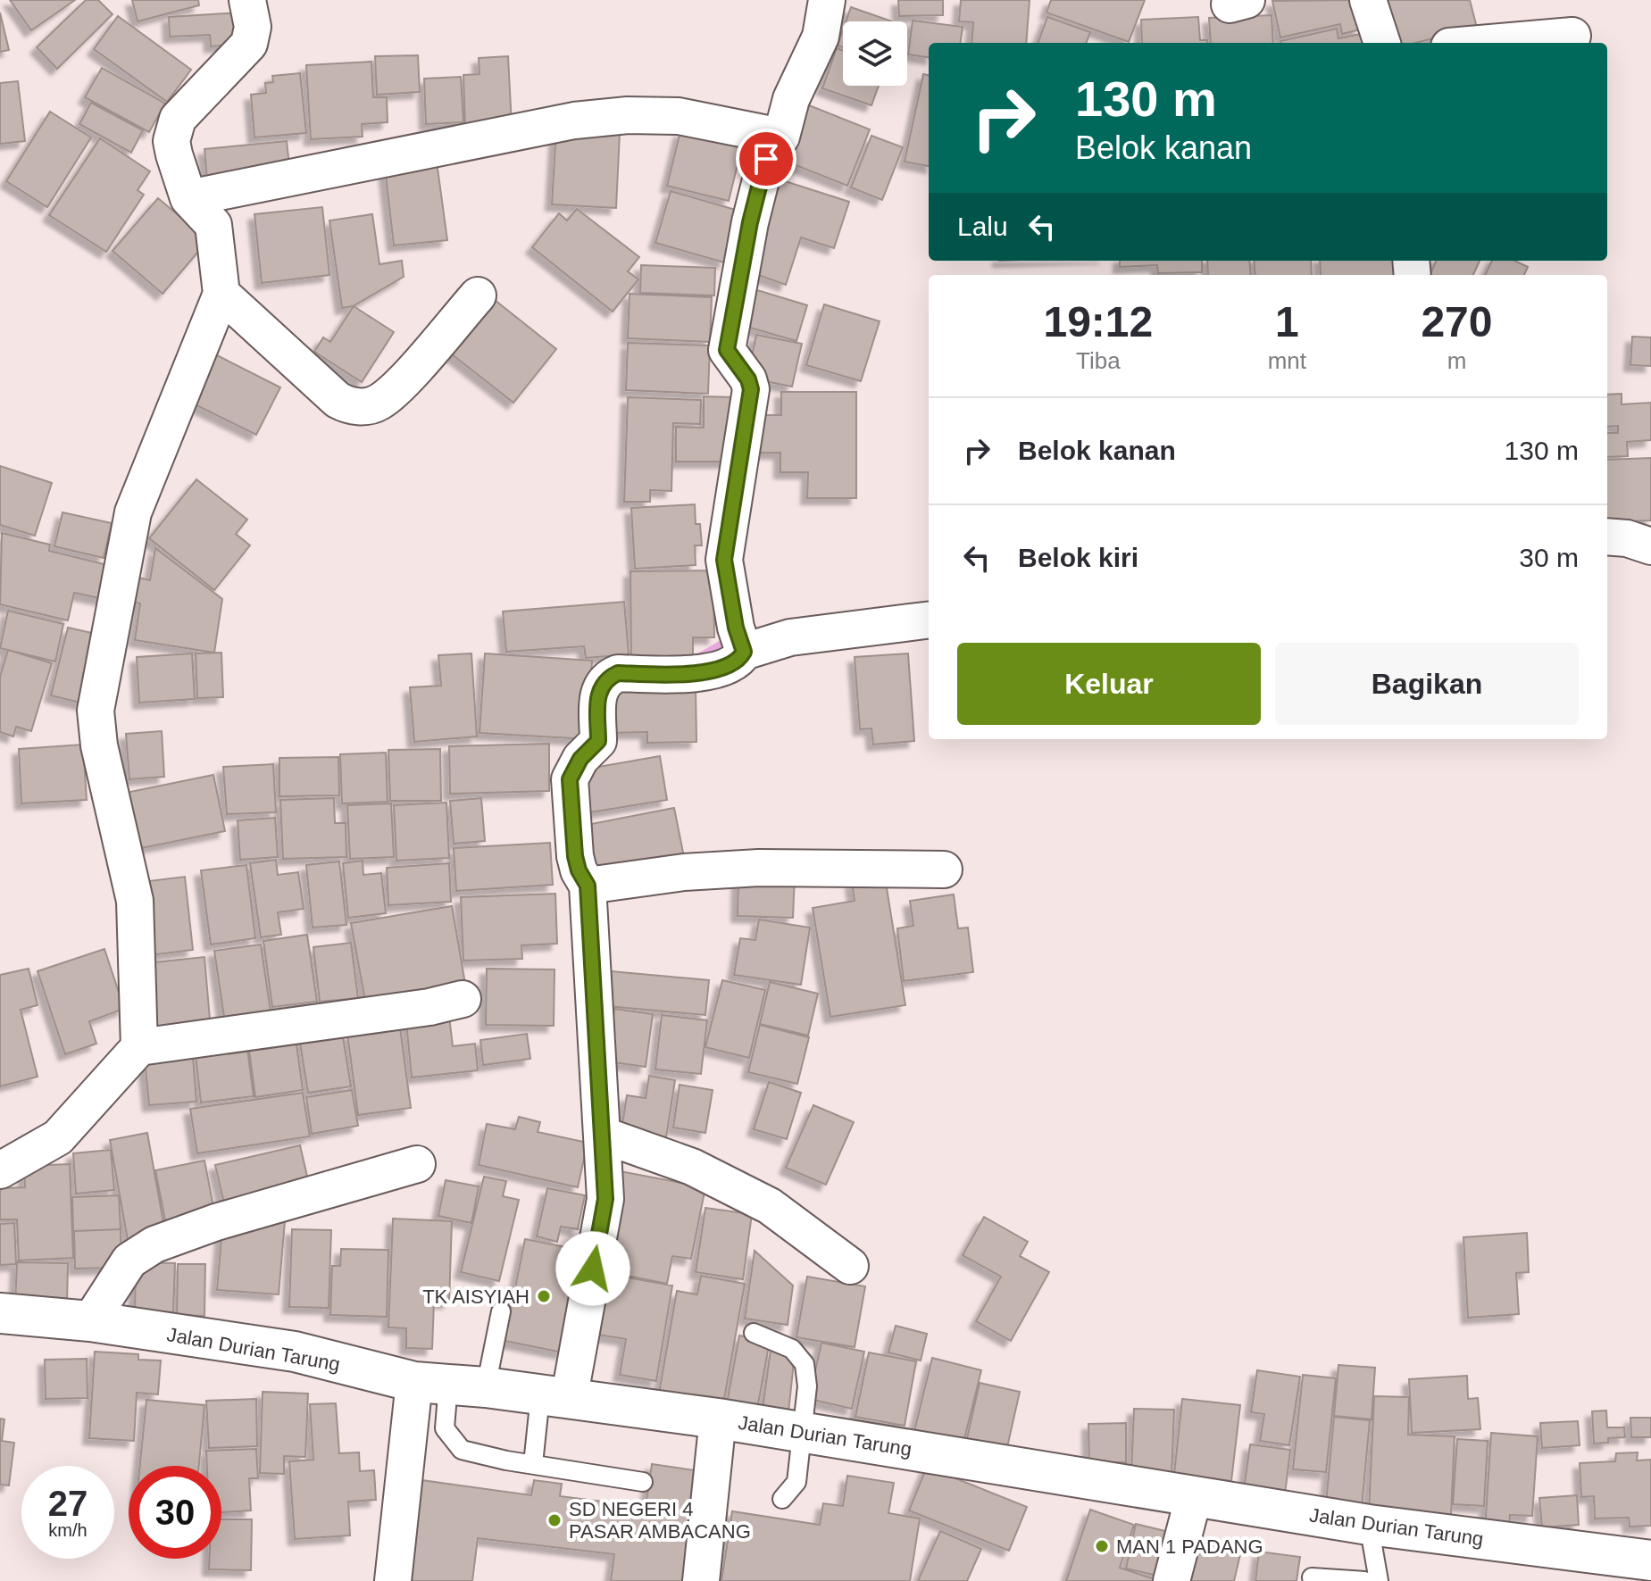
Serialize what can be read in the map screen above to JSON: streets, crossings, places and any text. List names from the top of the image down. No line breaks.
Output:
{"streets":{"street":["Jalan Durian Tarung"]},"places":["TK AISYIAH","SD NEGERI 4 PASAR AMBACANG","MAN 1 PADANG"],"page":{"turn":["130 m","Belok kanan"],"then":"Lalu","eta":["19:12","Tiba","1","mnt","270","m"],"list":[{"name":"Belok kanan","value":"130 m"},{"name":"Belok kiri","value":"30 m"}],"buttons":["Keluar","Bagikan"],"speed":"27 km/h","limit":"30"}}
